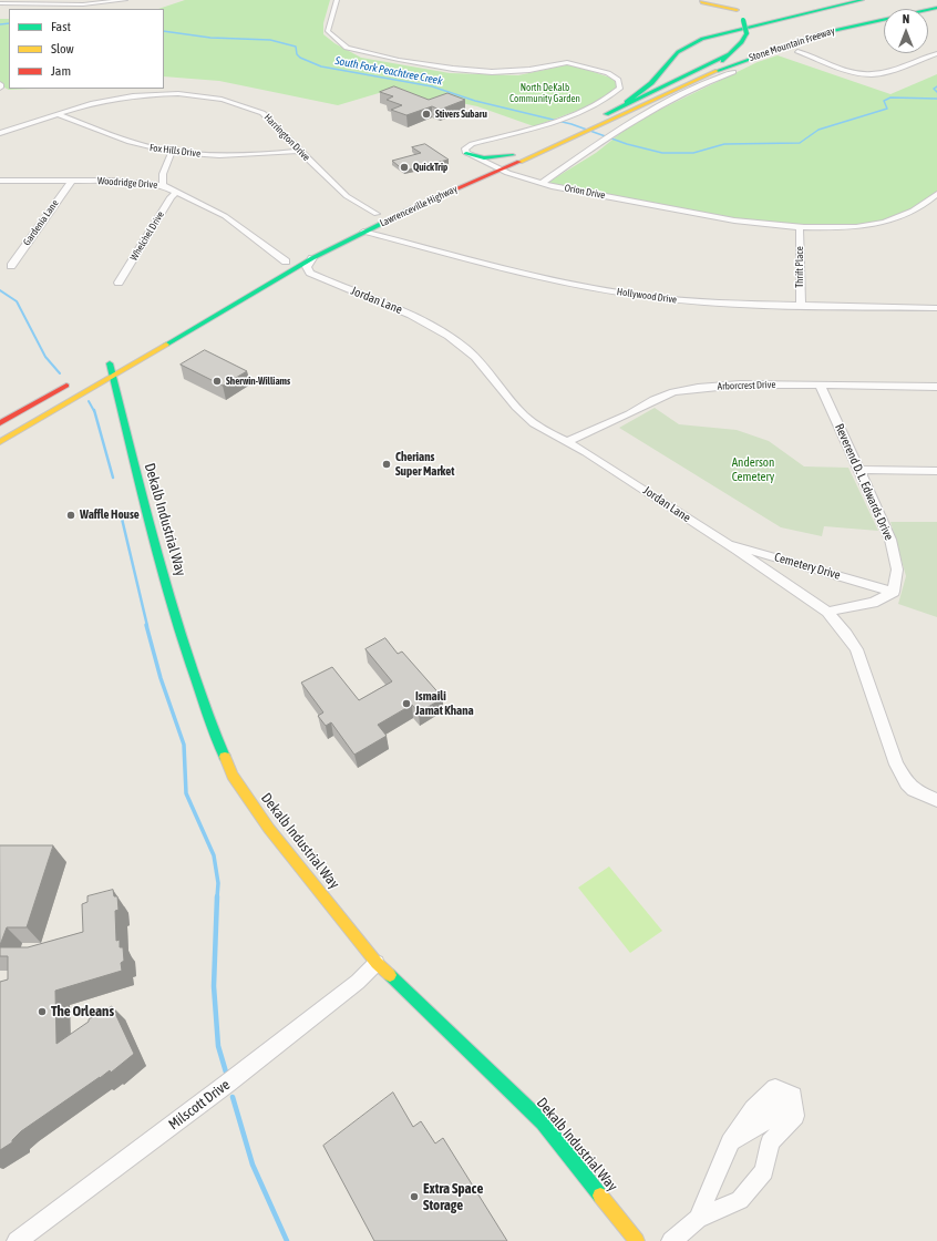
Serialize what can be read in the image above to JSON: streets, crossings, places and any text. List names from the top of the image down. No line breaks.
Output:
{"streets":{"main road":["Stone Mountain Freeway","Lawrenceville Highway","Dekalb Industrial Way"],"street":["Harrington Drive","Fox Hills Drive","Woodridge Drive","Orion Drive","Gardenia Lane","Whelchel Drive","Thrift Place","Hollywood Drive","Jordan Lane","Arborcrest Drive","Reverend D. L. Edwards Drive","Cemetery Drive","Milscott Drive"]},"crossings":[["Stone Mountain Freeway","Lawrenceville Highway"],["Harrington Drive","Fox Hills Drive"],["Harrington Drive","Lawrenceville Highway"],["Woodridge Drive","Gardenia Lane"],["Woodridge Drive","Whelchel Drive"],["Orion Drive","Lawrenceville Highway"],["Orion Drive","Thrift Place"],["Lawrenceville Highway","Hollywood Drive"],["Lawrenceville Highway","Jordan Lane"],["Lawrenceville Highway","Dekalb Industrial Way"],["Thrift Place","Hollywood Drive"],["Jordan Lane","Arborcrest Drive"],["Jordan Lane","Cemetery Drive"],["Arborcrest Drive","Reverend D. L. Edwards Drive"],["Reverend D. L. Edwards Drive","Cemetery Drive"],["Dekalb Industrial Way","Milscott Drive"]],"water":["South Fork Peachtree Creek"],"parks":["North DeKalb Community Garden","Anderson Cemetery"],"places":["Stivers Subaru","QuickTrip","Sherwin-Williams","Cherians Super Market","Waffle House","Ismaili Jamat Khana","The Orleans","Extra Space Storage"],"legend":["Fast","Slow","Jam"],"north":"top"}
